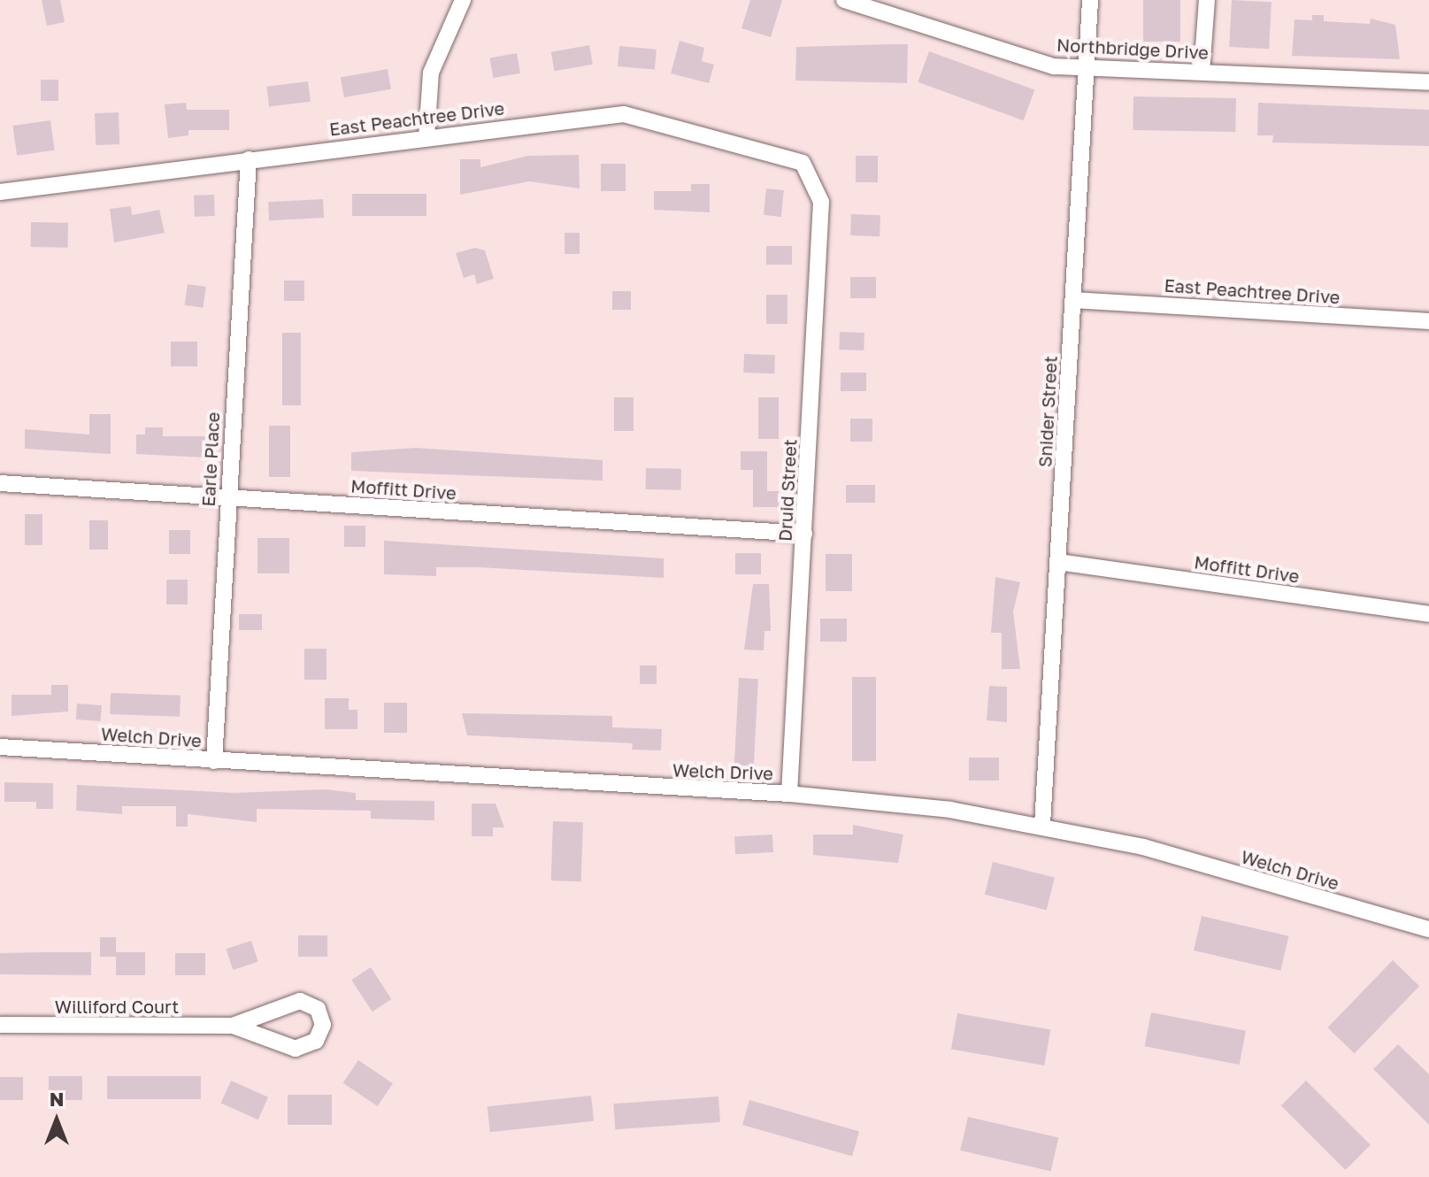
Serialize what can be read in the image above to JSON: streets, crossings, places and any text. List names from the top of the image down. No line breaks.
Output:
{"streets":{"street":["Northbridge Drive","East Peachtree Drive","Snider Street","Earle Place","Moffitt Drive","Druid Street","Welch Drive","Williford Court"]},"crossings":[["Northbridge Drive","Snider Street"],["East Peachtree Drive","Snider Street"],["East Peachtree Drive","Earle Place"],["East Peachtree Drive","Druid Street"],["Snider Street","Moffitt Drive"],["Snider Street","Welch Drive"],["Earle Place","Moffitt Drive"],["Earle Place","Welch Drive"],["Moffitt Drive","Druid Street"],["Druid Street","Welch Drive"]],"north":"top"}
